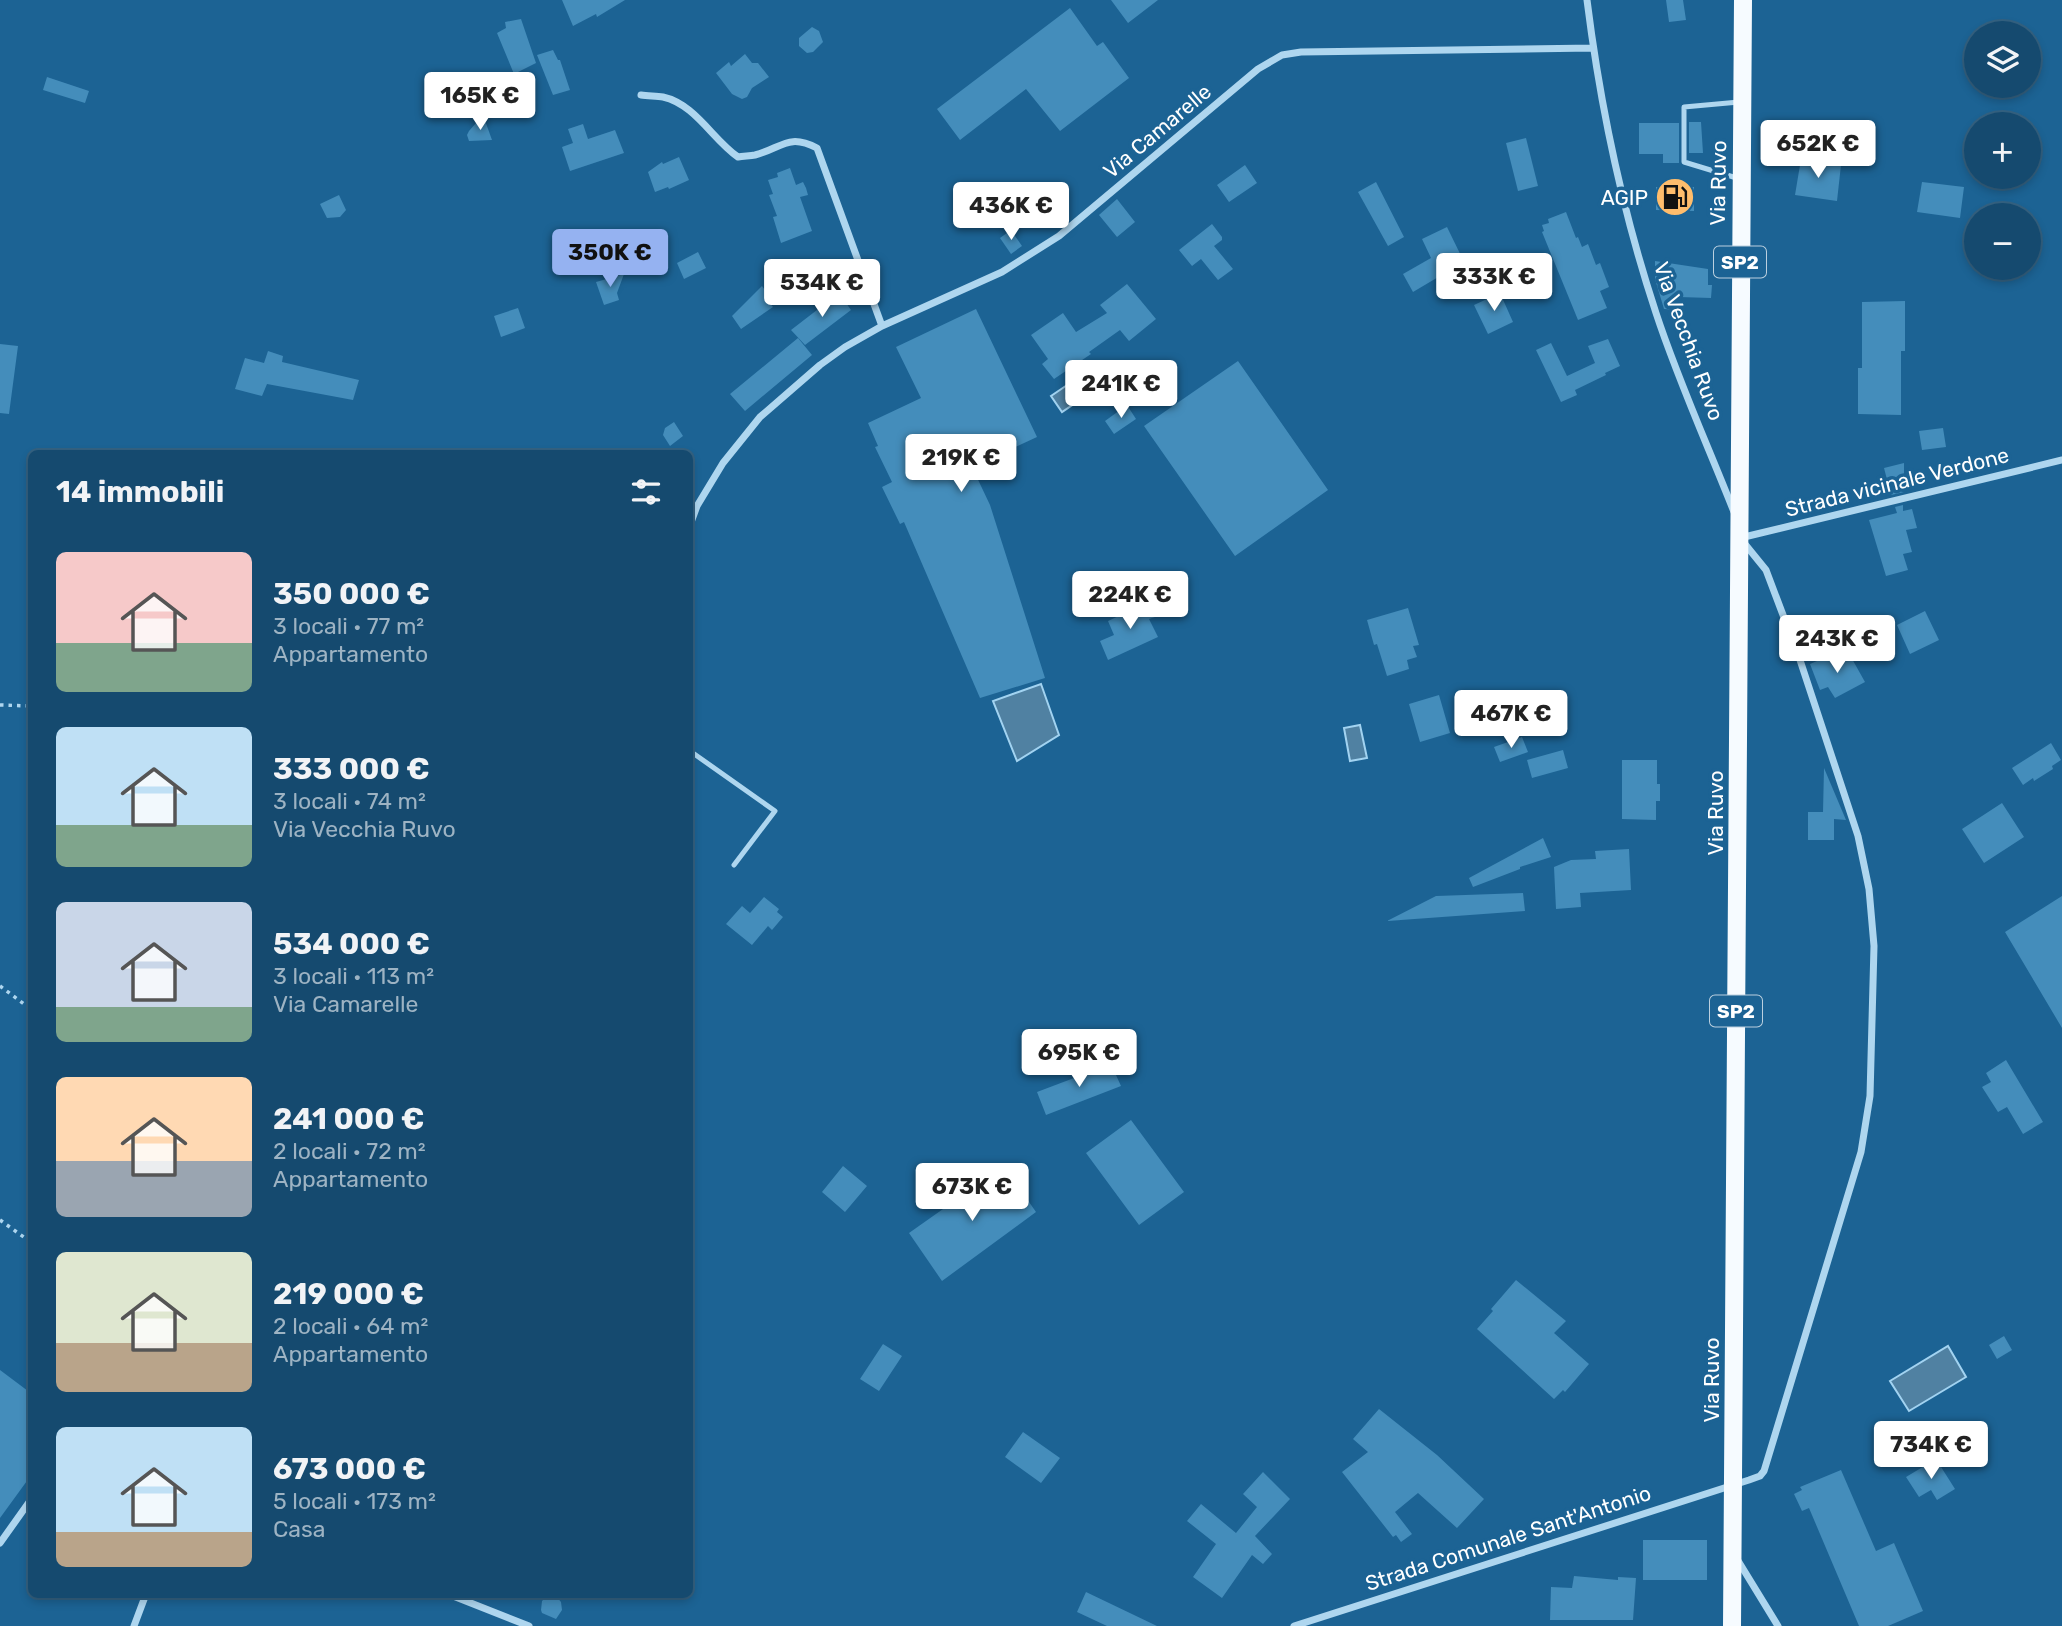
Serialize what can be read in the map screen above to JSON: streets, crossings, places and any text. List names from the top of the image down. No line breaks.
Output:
{"streets":{"main road":["Via Ruvo","SP2"],"street":["Via Camarelle","Via Vecchia Ruvo","Strada vicinale Verdone","Strada Comunale Sant'Antonio"]},"crossings":[["Via Camarelle","Via Vecchia Ruvo"],["Via Ruvo","Via Vecchia Ruvo"],["Via Ruvo","Strada vicinale Verdone"],["Via Ruvo","Strada Comunale Sant'Antonio"],["Via Vecchia Ruvo","Strada vicinale Verdone"],["Via Vecchia Ruvo","Strada Comunale Sant'Antonio"]],"places":{"fuel station":["AGIP"]},"page":{"map_buttons":["+","−"],"price":["165K €","652K €","436K €","350K €","333K €","534K €","241K €","219K €","224K €","243K €","467K €","695K €","673K €","734K €"],"heading":"14 immobili","list":[{"name":"350 000 €","note":"3 locali · 77 m² · Appartamento"},{"name":"333 000 €","note":"3 locali · 74 m² · Via Vecchia Ruvo"},{"name":"534 000 €","note":"3 locali · 113 m² · Via Camarelle"},{"name":"241 000 €","note":"2 locali · 72 m² · Appartamento"},{"name":"219 000 €","note":"2 locali · 64 m² · Appartamento"},{"name":"673 000 €","note":"5 locali · 173 m² · Casa"}]}}
